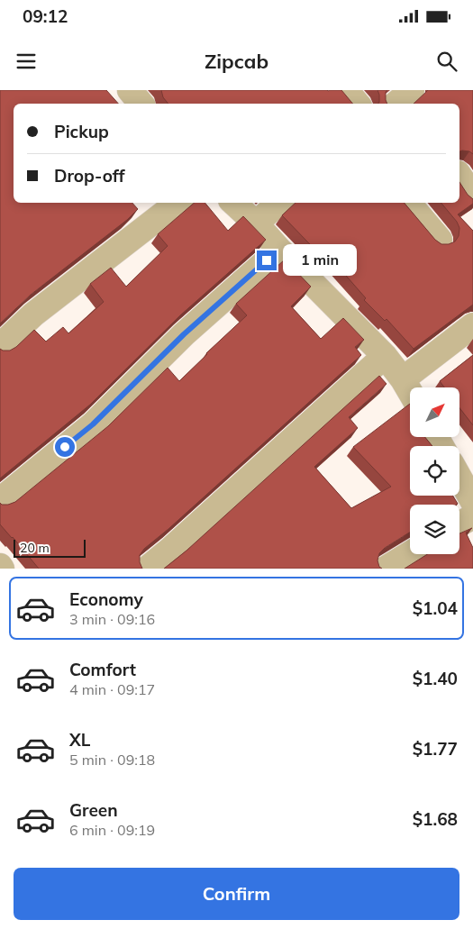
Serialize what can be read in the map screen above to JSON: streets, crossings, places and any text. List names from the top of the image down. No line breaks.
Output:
{"scale_bar":"20 m","north":"top right","page":{"status":"09:12","header":"Zipcab","banner":["Pickup","Drop-off"],"bubble":"1 min","scale":"20 m","list":[{"name":"Economy","note":"3 min · 09:16","value":"$1.04"},{"name":"Comfort","note":"4 min · 09:17","value":"$1.40"},{"name":"XL","note":"5 min · 09:18","value":"$1.77"},{"name":"Green","note":"6 min · 09:19","value":"$1.68"}],"buttons":"Confirm"}}
